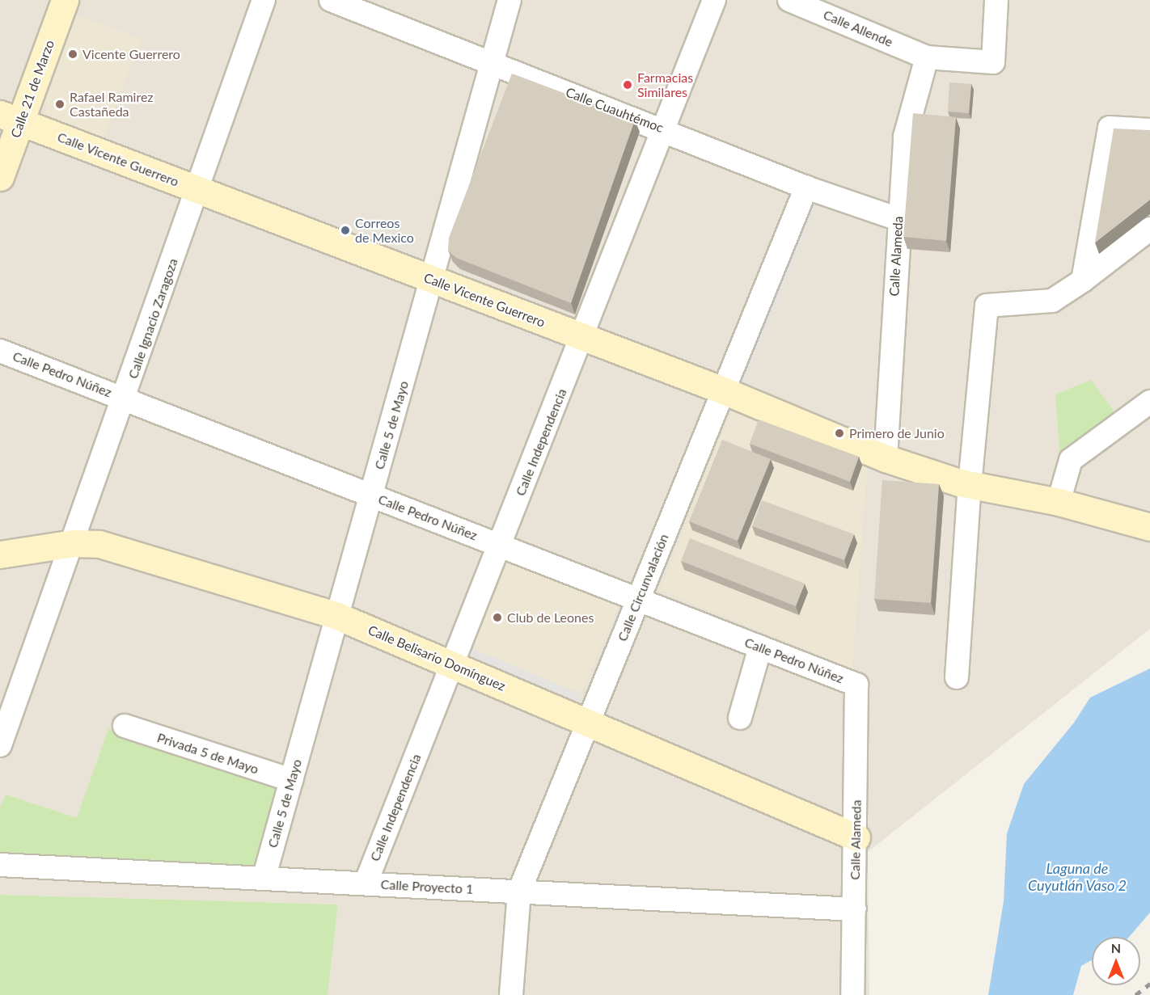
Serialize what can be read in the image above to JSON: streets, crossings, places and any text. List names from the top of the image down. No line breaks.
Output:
{"streets":{"street":["Calle Allende","Calle 21 de Marzo","Calle Cuauhtémoc","Calle Vicente Guerrero","Calle Alameda","Calle Ignacio Zaragoza","Calle Pedro Núñez","Calle 5 de Mayo","Calle Independencia","Calle Circunvalación","Calle Belisario Domínguez","Privada 5 de Mayo","Calle Proyecto 1"]},"crossings":[["Calle Allende","Calle Alameda"],["Calle 21 de Marzo","Calle Vicente Guerrero"],["Calle Cuauhtémoc","Calle Alameda"],["Calle Cuauhtémoc","Calle 5 de Mayo"],["Calle Cuauhtémoc","Calle Independencia"],["Calle Cuauhtémoc","Calle Circunvalación"],["Calle Vicente Guerrero","Calle Alameda"],["Calle Vicente Guerrero","Calle Ignacio Zaragoza"],["Calle Vicente Guerrero","Calle 5 de Mayo"],["Calle Vicente Guerrero","Calle Independencia"],["Calle Vicente Guerrero","Calle Circunvalación"],["Calle Alameda","Calle Pedro Núñez"],["Calle Alameda","Calle Belisario Domínguez"],["Calle Alameda","Calle Proyecto 1"],["Calle Ignacio Zaragoza","Calle Pedro Núñez"],["Calle Ignacio Zaragoza","Calle Belisario Domínguez"],["Calle Pedro Núñez","Calle 5 de Mayo"],["Calle Pedro Núñez","Calle Independencia"],["Calle Pedro Núñez","Calle Circunvalación"],["Calle 5 de Mayo","Calle Belisario Domínguez"],["Calle 5 de Mayo","Privada 5 de Mayo"],["Calle 5 de Mayo","Calle Proyecto 1"],["Calle Independencia","Calle Belisario Domínguez"],["Calle Independencia","Calle Proyecto 1"],["Calle Circunvalación","Calle Belisario Domínguez"],["Calle Circunvalación","Calle Proyecto 1"]],"water":["Laguna de Cuyutlán Vaso 2"],"places":["Vicente Guerrero","Farmacias Similares","Rafael Ramirez Castañeda","Correos de Mexico","Primero de Junio","Club de Leones"],"north":"top"}
